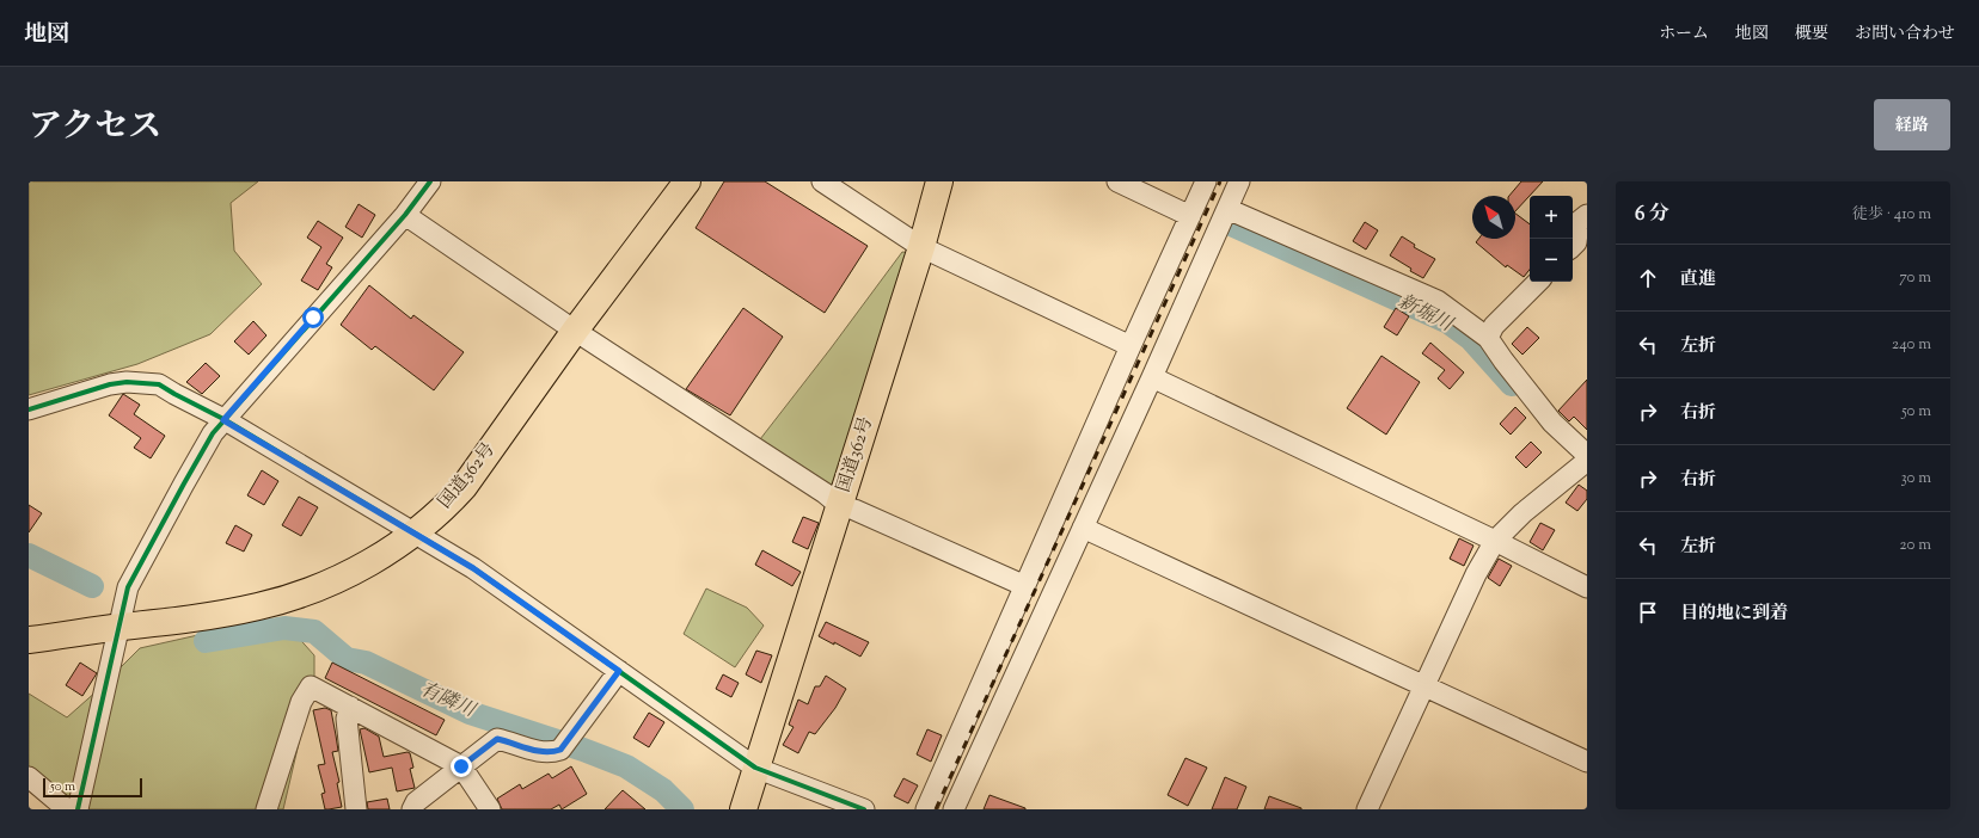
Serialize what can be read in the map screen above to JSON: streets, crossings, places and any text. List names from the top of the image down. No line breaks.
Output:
{"streets":{"highway":["国道362号"]},"water":["新堀川","有隣川"],"scale_bar":"50 m","north":"top left","page":{"header":"地図","nav":["ホーム","地図","概要","お問い合わせ"],"title":"アクセス","buttons":"経路","heading":["6 分","徒歩 · 410 m"],"map_buttons":["+","−"],"list":[["直進","70 m"],["左折","240 m"],["右折","50 m"],["右折","30 m"],["左折","20 m"],"目的地に到着"],"scale":"50 m"}}
